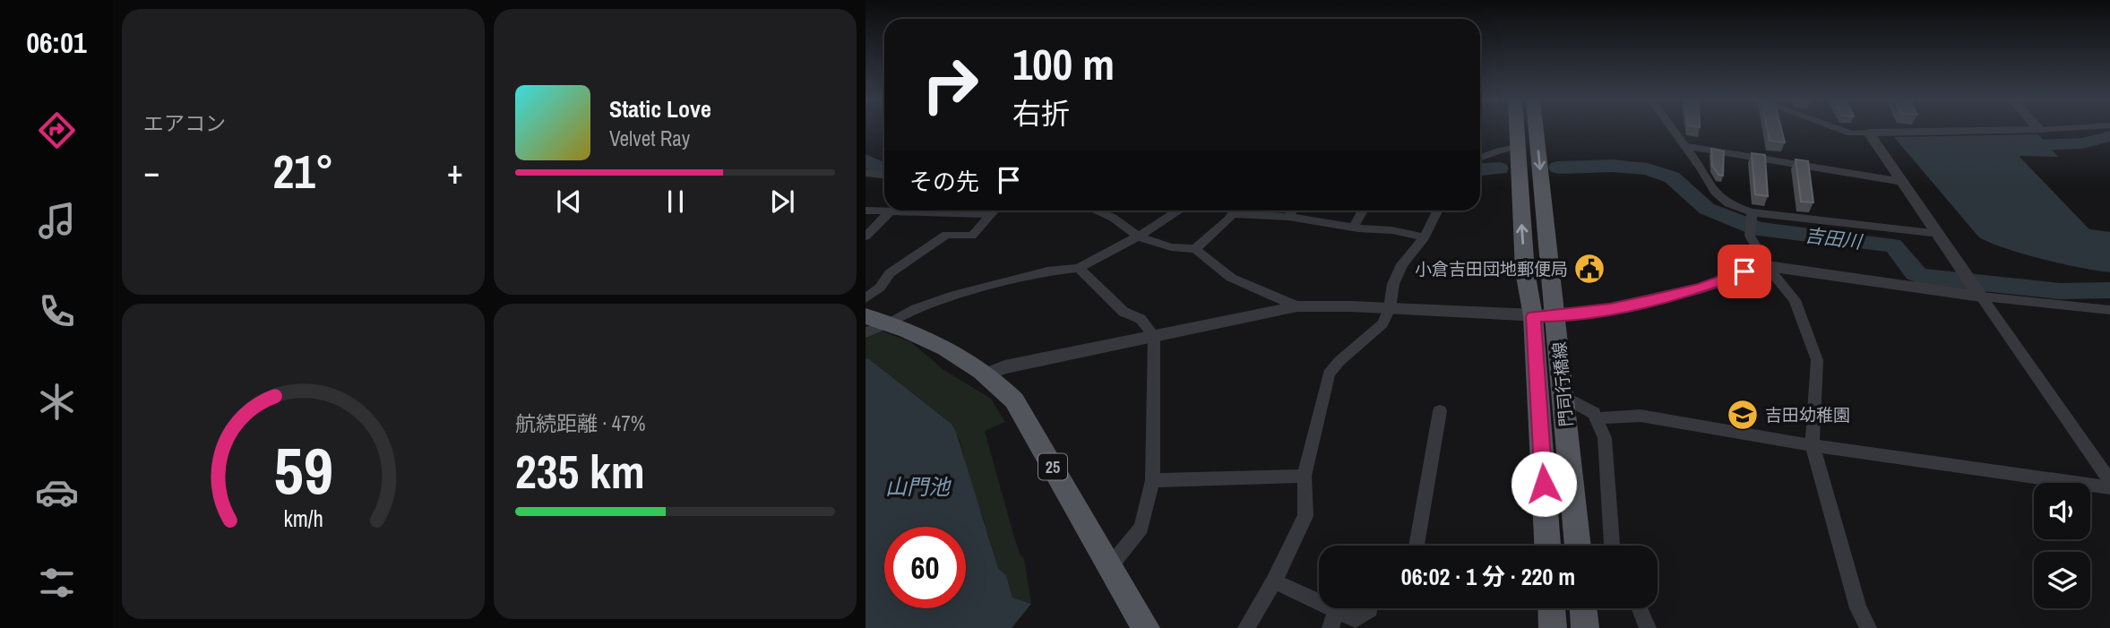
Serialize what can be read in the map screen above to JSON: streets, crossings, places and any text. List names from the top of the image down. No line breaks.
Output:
{"streets":{"main road":["門司行橋線","25"]},"water":["吉田川","山門池"],"places":{"public building":["小倉吉田団地郵便局"],"school or university":["吉田幼稚園"]},"page":{"tabs":"06:01","tile":["エアコン",["航続距離 · 47%","235 km"]],"turn":["100 m","右折"],"song":["Static Love","Velvet Ray"],"heat":["−","21°","+"],"then":"その先","limit":"60","trip":"06:02 · 1 分 · 220 m","gauge":["59","km/h"]}}
